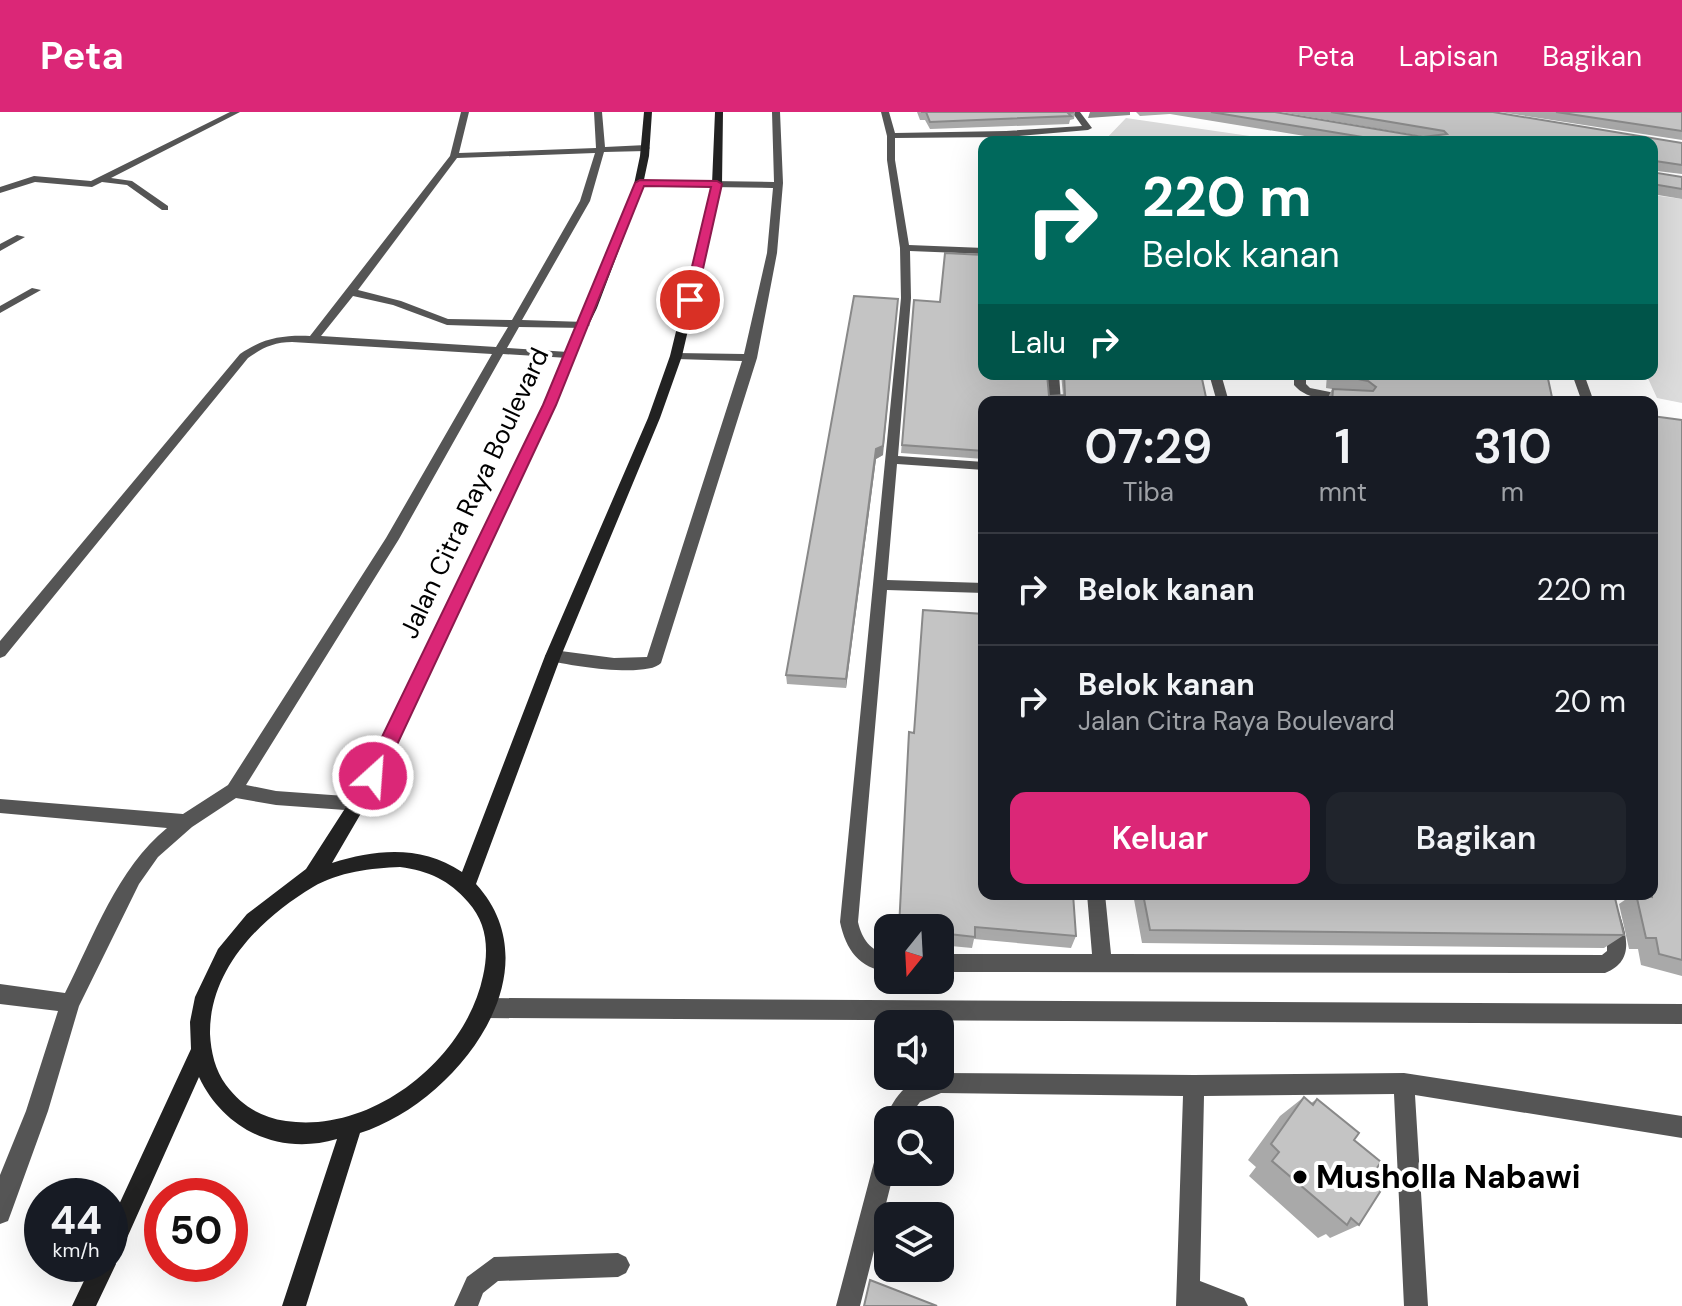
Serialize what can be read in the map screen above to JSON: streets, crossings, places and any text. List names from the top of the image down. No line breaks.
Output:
{"streets":{"main road":["Jalan Citra Raya Boulevard"]},"places":["Musholla Nabawi"],"north":"bottom","page":{"header":"Peta","nav":["Peta","Lapisan","Bagikan"],"turn":["220 m","Belok kanan"],"then":"Lalu","eta":["07:29","Tiba","1","mnt","310","m"],"list":[{"name":"Belok kanan","value":"220 m"},{"name":"Belok kanan","note":"Jalan Citra Raya Boulevard","value":"20 m"}],"buttons":["Keluar","Bagikan"],"speed":"44 km/h","limit":"50"}}
